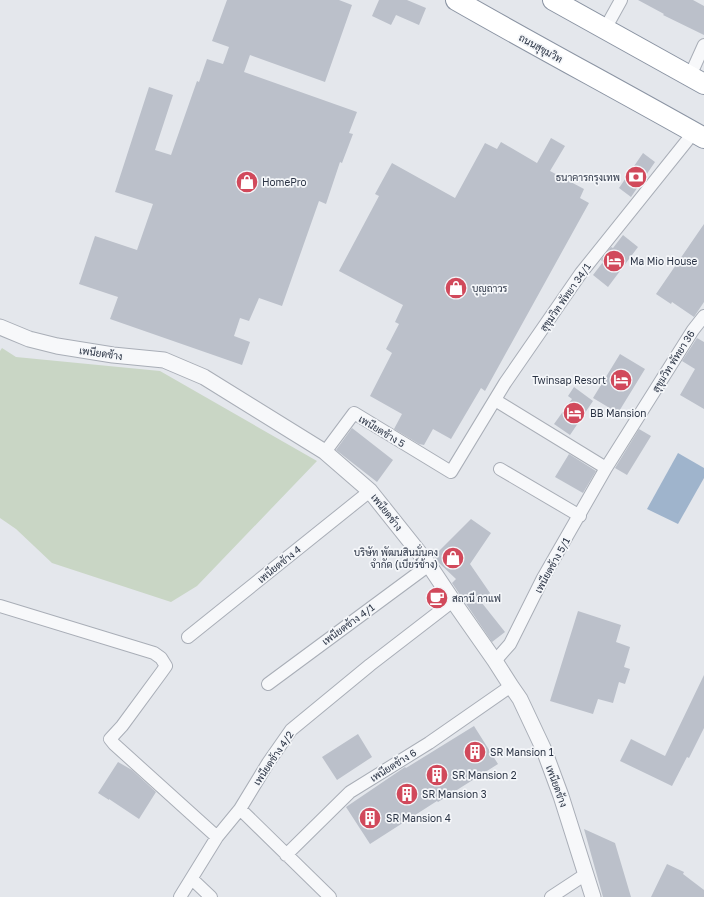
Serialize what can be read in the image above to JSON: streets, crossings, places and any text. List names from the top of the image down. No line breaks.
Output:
{"streets":{"highway":["ถนนสุขุมวิท"],"street":["สุขุมวิท พัทยา 34/1","เพนียดช้าง","สุขุมวิท พัทยา 36","เพนียดช้าง 5","เพนียดช้าง 4","เพนียดช้าง 5/1","เพนียดช้าง 4/1","เพนียดช้าง 4/2","เพนียดช้าง 6"]},"crossings":[["ถนนสุขุมวิท","สุขุมวิท พัทยา 34/1"],["สุขุมวิท พัทยา 34/1","เพนียดช้าง 5"],["เพนียดช้าง","เพนียดช้าง 5"],["เพนียดช้าง","เพนียดช้าง 4"],["เพนียดช้าง","เพนียดช้าง 5/1"],["เพนียดช้าง","เพนียดช้าง 4/1"],["เพนียดช้าง","เพนียดช้าง 4/2"],["เพนียดช้าง","เพนียดช้าง 6"],["สุขุมวิท พัทยา 36","เพนียดช้าง 5/1"]],"places":{"bank":["ธนาคารกรุงเทพ"],"shop":["HomePro","บุญถาวร","บริษัท พัฒนสินมั่นคง จำกัด (เบียร์ช้าง)"],"hotel":["Ma Mio House","Twinsap Resort","BB Mansion"],"cafe":["สถานี กาแฟ"],"building":["SR Mansion 1","SR Mansion 2","SR Mansion 3","SR Mansion 4"]}}
